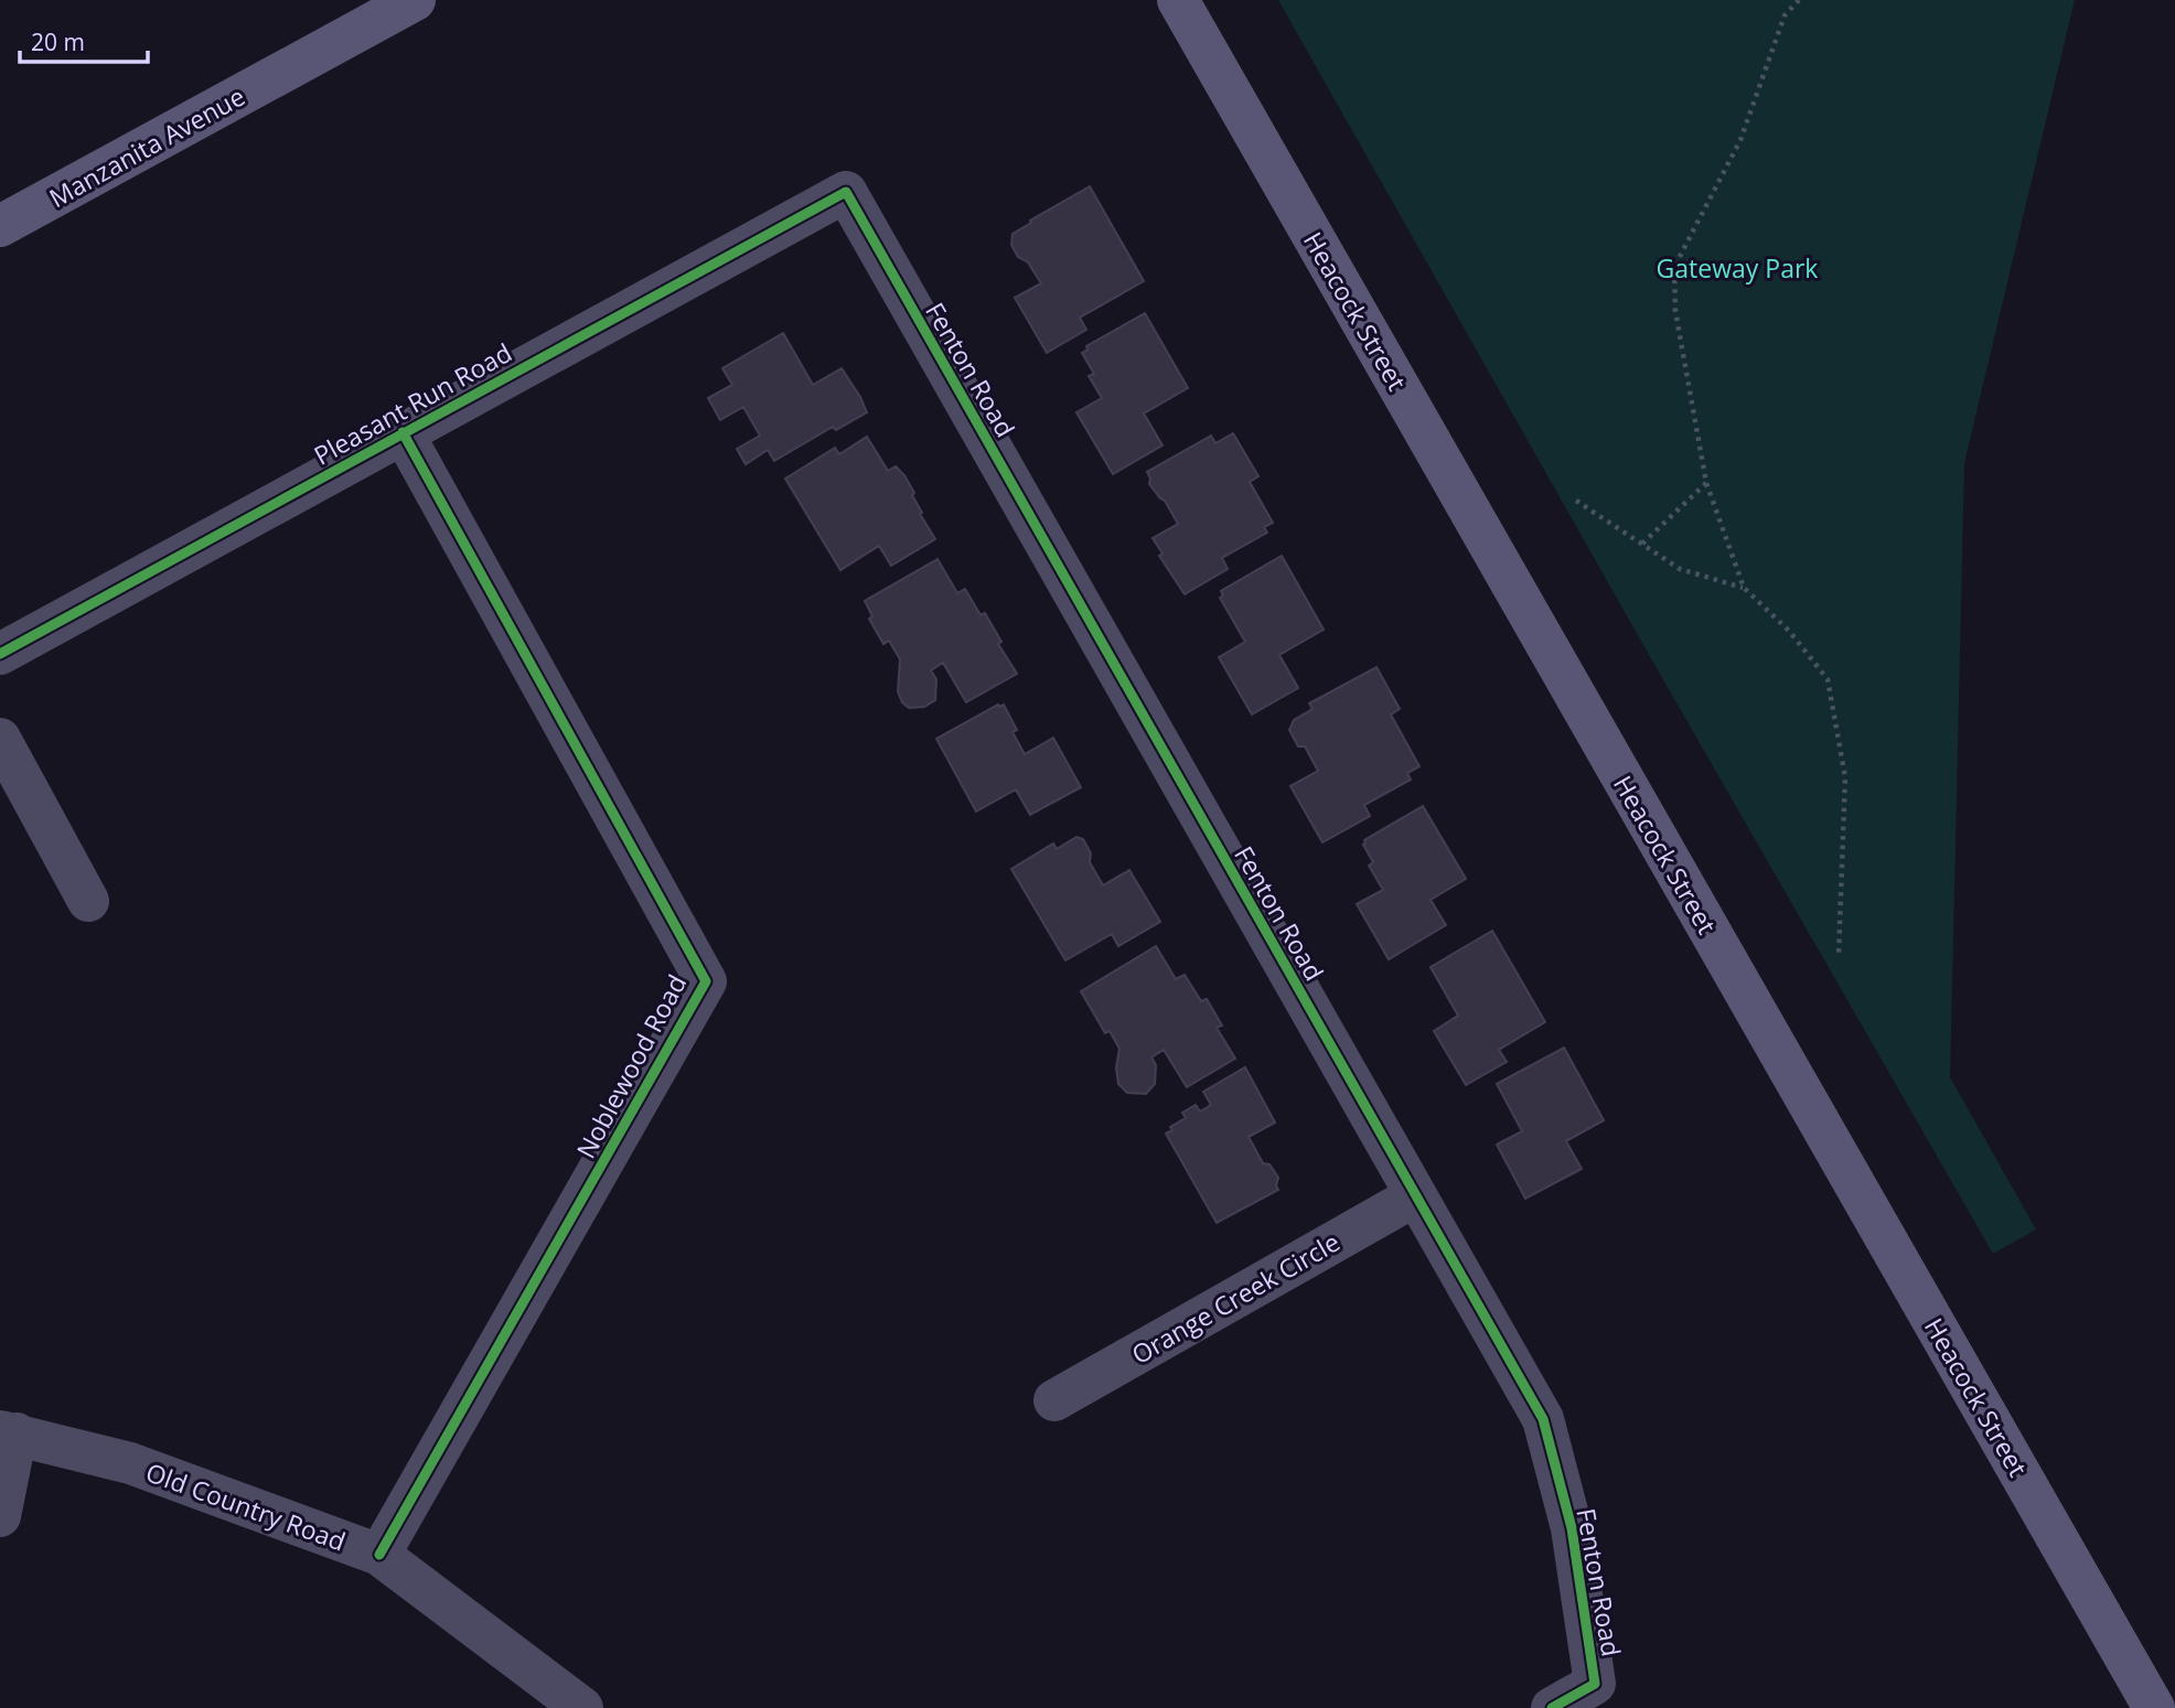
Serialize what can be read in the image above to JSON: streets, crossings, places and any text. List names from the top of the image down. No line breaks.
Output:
{"streets":{"main road":["Manzanita Avenue","Heacock Street"],"street":["Fenton Road","Pleasant Run Road","Noblewood Road","Orange Creek Circle","Old Country Road"]},"crossings":[["Fenton Road","Pleasant Run Road"],["Fenton Road","Orange Creek Circle"],["Pleasant Run Road","Noblewood Road"],["Noblewood Road","Old Country Road"]],"parks":["Gateway Park"],"scale_bar":"20 m"}
